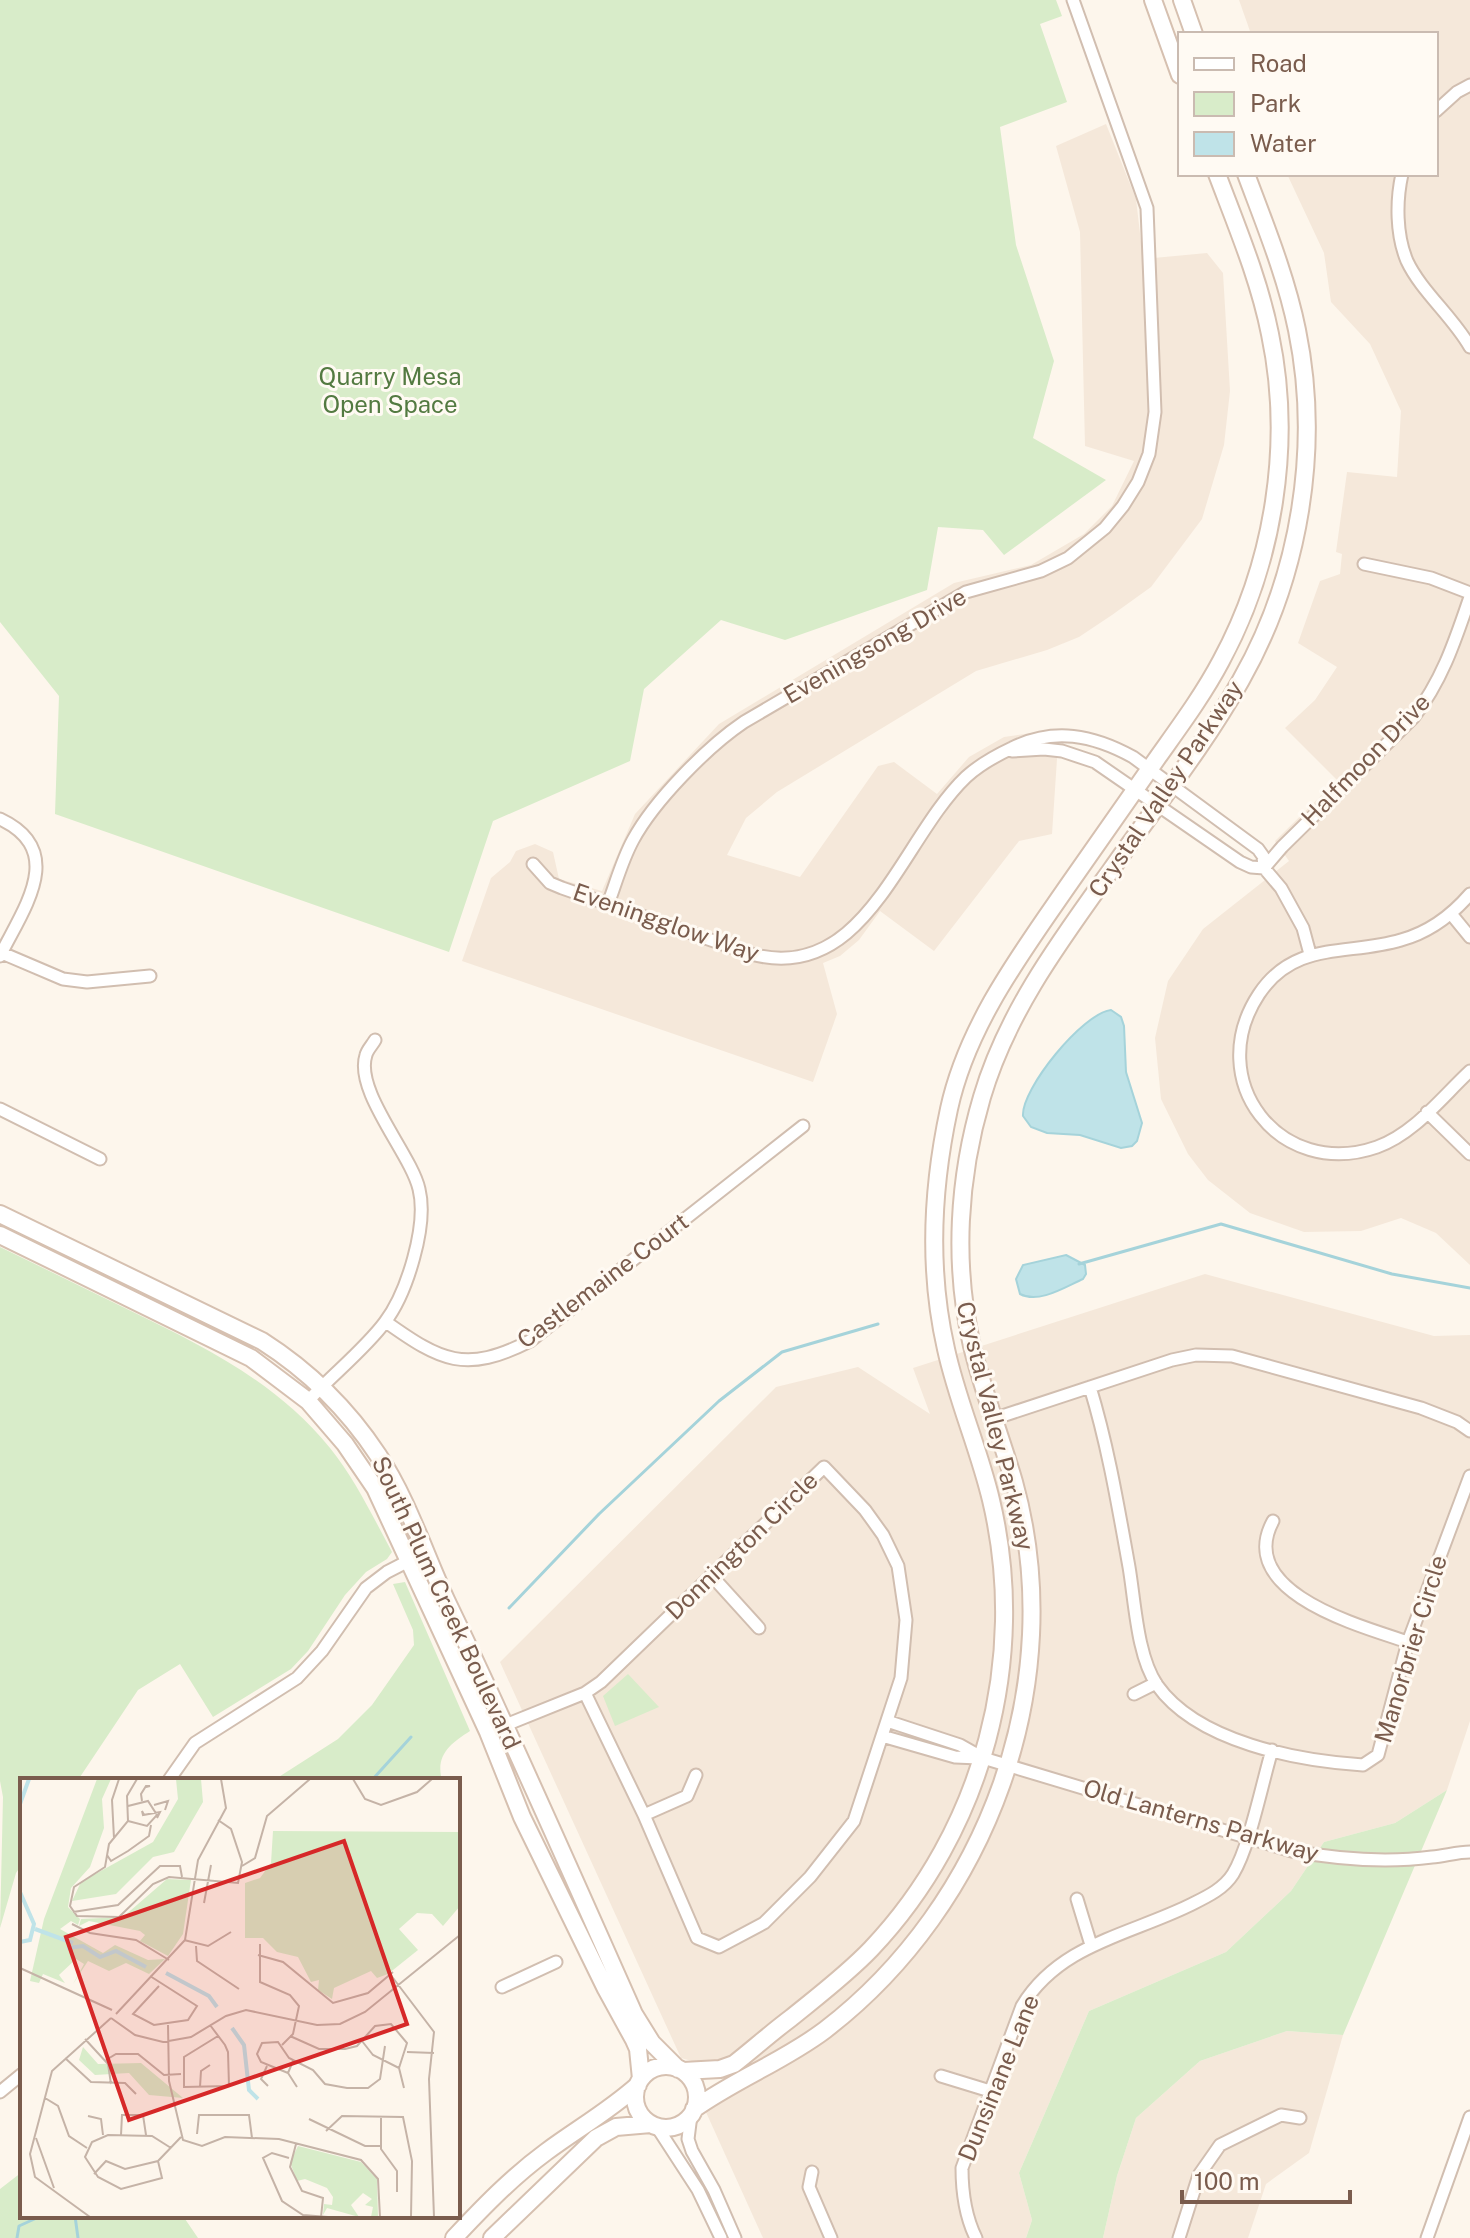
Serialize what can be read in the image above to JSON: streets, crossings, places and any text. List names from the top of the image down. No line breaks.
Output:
{"streets":{"main road":["Crystal Valley Parkway","South Plum Creek Boulevard"],"street":["Eveningsong Drive","Halfmoon Drive","Eveningglow Way","Castlemaine Court","Donnington Circle","Manorbrier Circle","Old Lanterns Parkway","Dunsinane Lane"]},"crossings":[["Eveningsong Drive","Eveningglow Way"],["Halfmoon Drive","Eveningglow Way"],["Crystal Valley Parkway","Eveningglow Way"],["Crystal Valley Parkway","South Plum Creek Boulevard"],["Crystal Valley Parkway","Old Lanterns Parkway"],["Donnington Circle","South Plum Creek Boulevard"],["Donnington Circle","Old Lanterns Parkway"],["Manorbrier Circle","Dunsinane Lane"],["Old Lanterns Parkway","Dunsinane Lane"]],"parks":["Quarry Mesa Open Space"],"legend":["Road","Park","Water"],"scale_bar":"100 m"}
